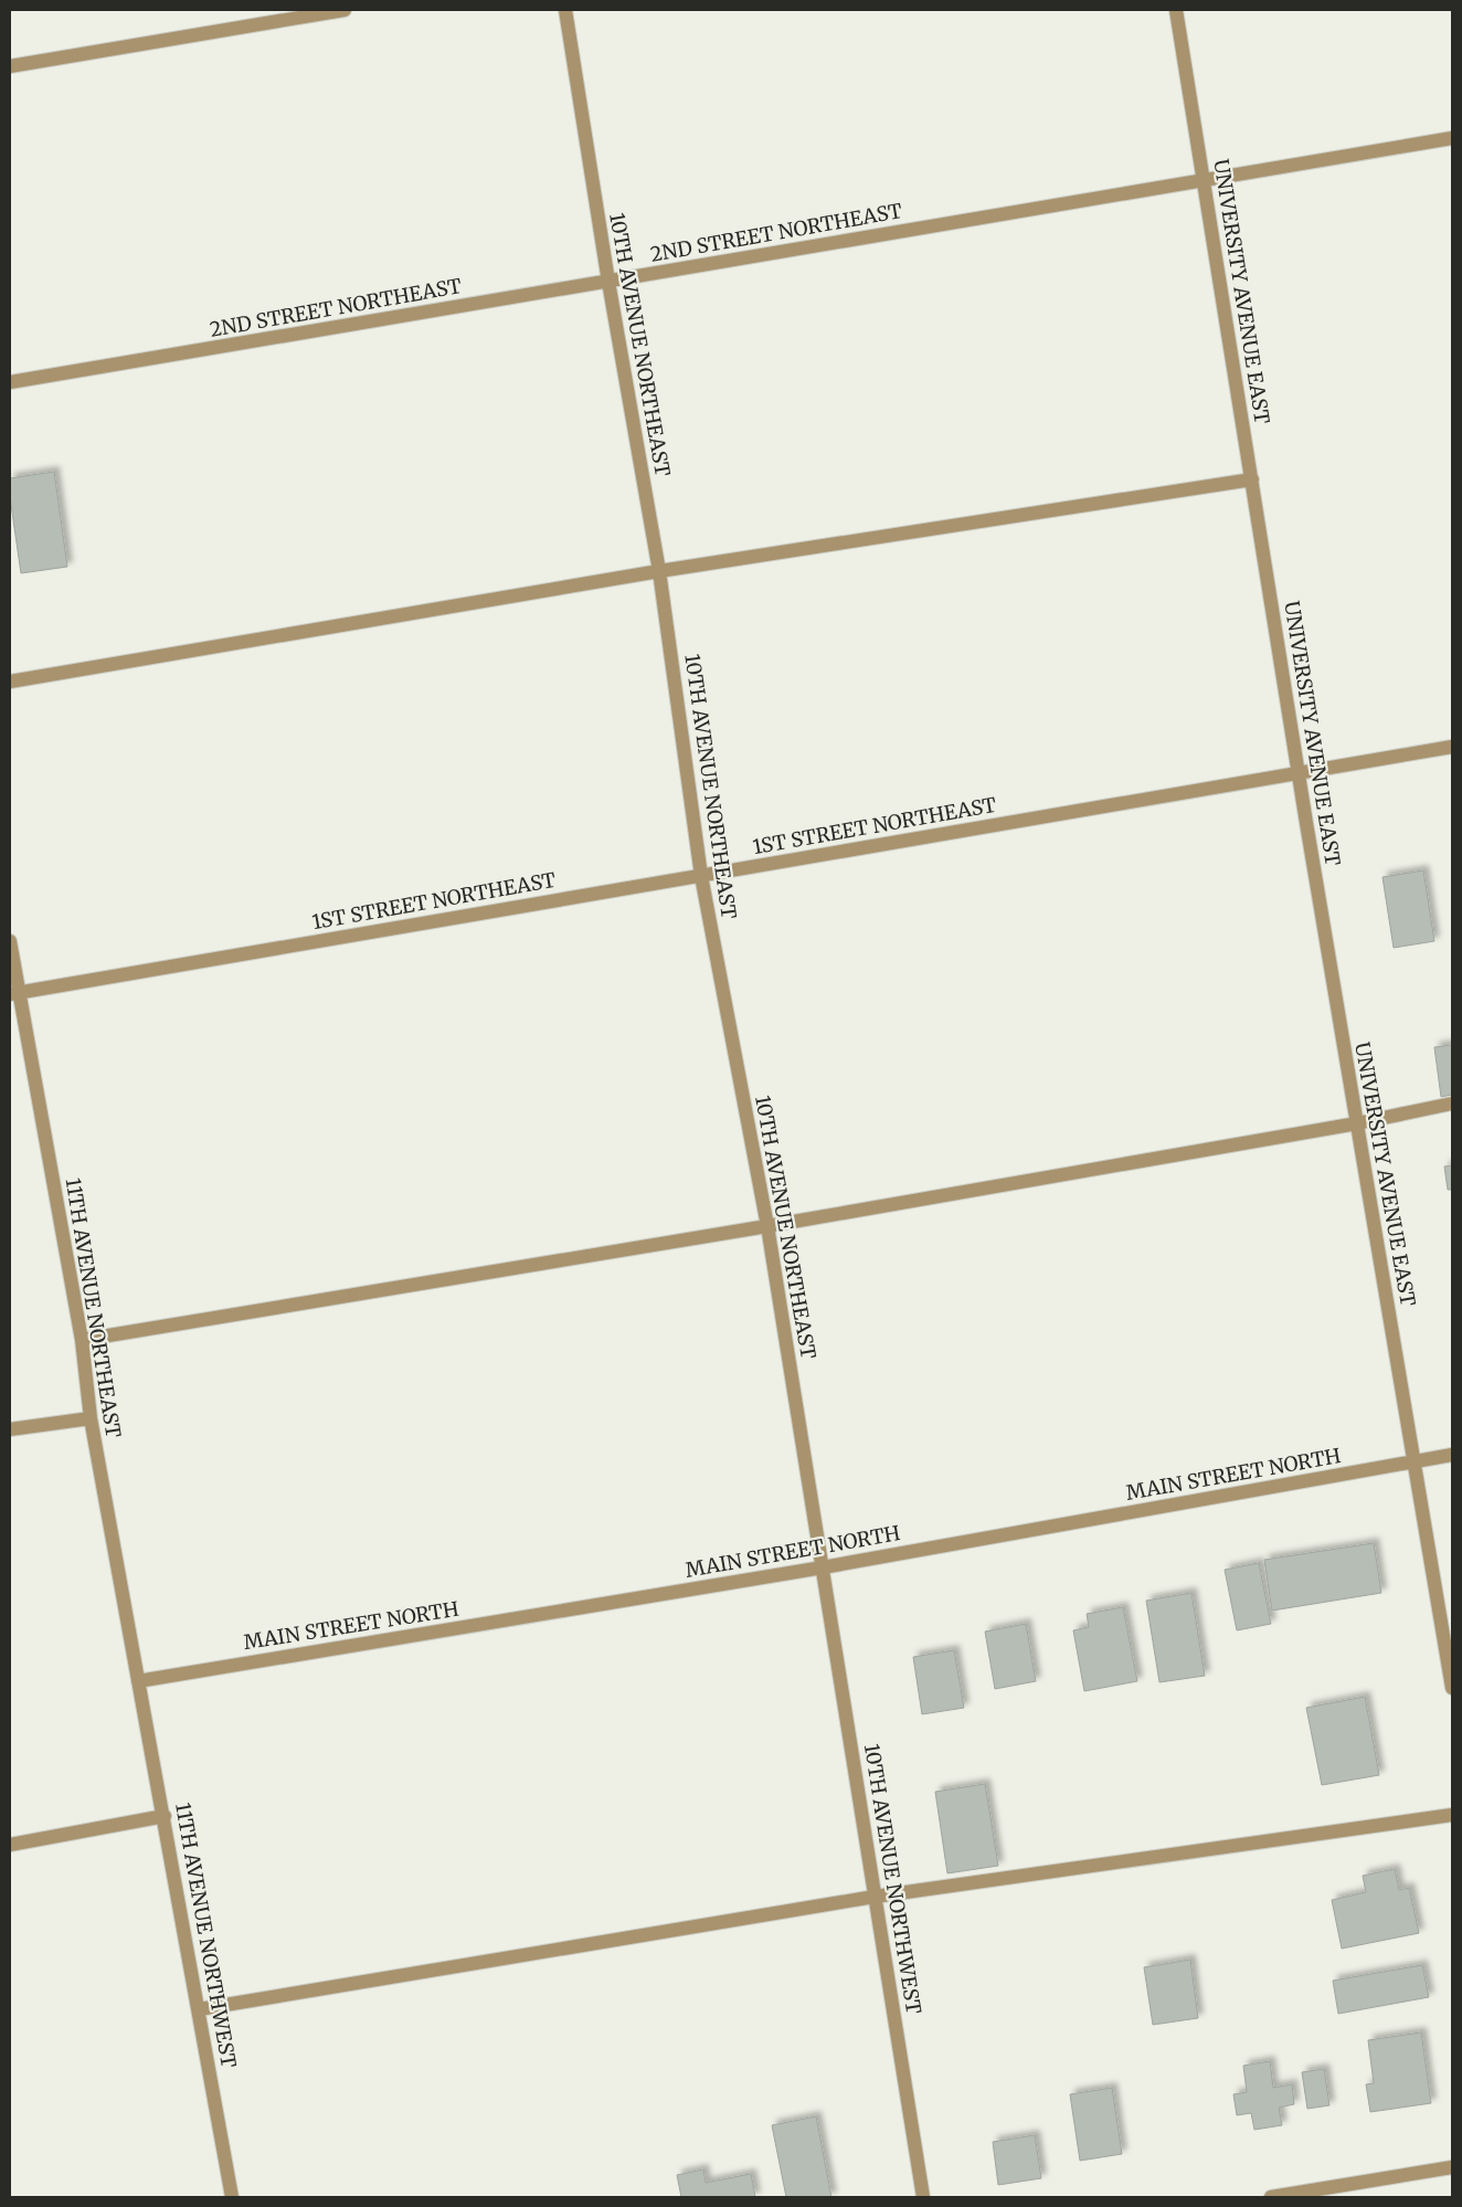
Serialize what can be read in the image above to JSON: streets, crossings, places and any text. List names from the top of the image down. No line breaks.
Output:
{"streets":{"street":["2ND STREET NORTHEAST","UNIVERSITY AVENUE EAST","10TH AVENUE NORTHEAST","1ST STREET NORTHEAST","11TH AVENUE NORTHEAST","MAIN STREET NORTH","10TH AVENUE NORTHWEST","11TH AVENUE NORTHWEST"]},"crossings":[["2ND STREET NORTHEAST","UNIVERSITY AVENUE EAST"],["2ND STREET NORTHEAST","10TH AVENUE NORTHEAST"],["UNIVERSITY AVENUE EAST","1ST STREET NORTHEAST"],["UNIVERSITY AVENUE EAST","MAIN STREET NORTH"],["10TH AVENUE NORTHEAST","1ST STREET NORTHEAST"],["10TH AVENUE NORTHEAST","MAIN STREET NORTH"],["10TH AVENUE NORTHEAST","10TH AVENUE NORTHWEST"],["1ST STREET NORTHEAST","11TH AVENUE NORTHEAST"],["11TH AVENUE NORTHEAST","MAIN STREET NORTH"],["11TH AVENUE NORTHEAST","11TH AVENUE NORTHWEST"],["MAIN STREET NORTH","10TH AVENUE NORTHWEST"],["MAIN STREET NORTH","11TH AVENUE NORTHWEST"]]}
